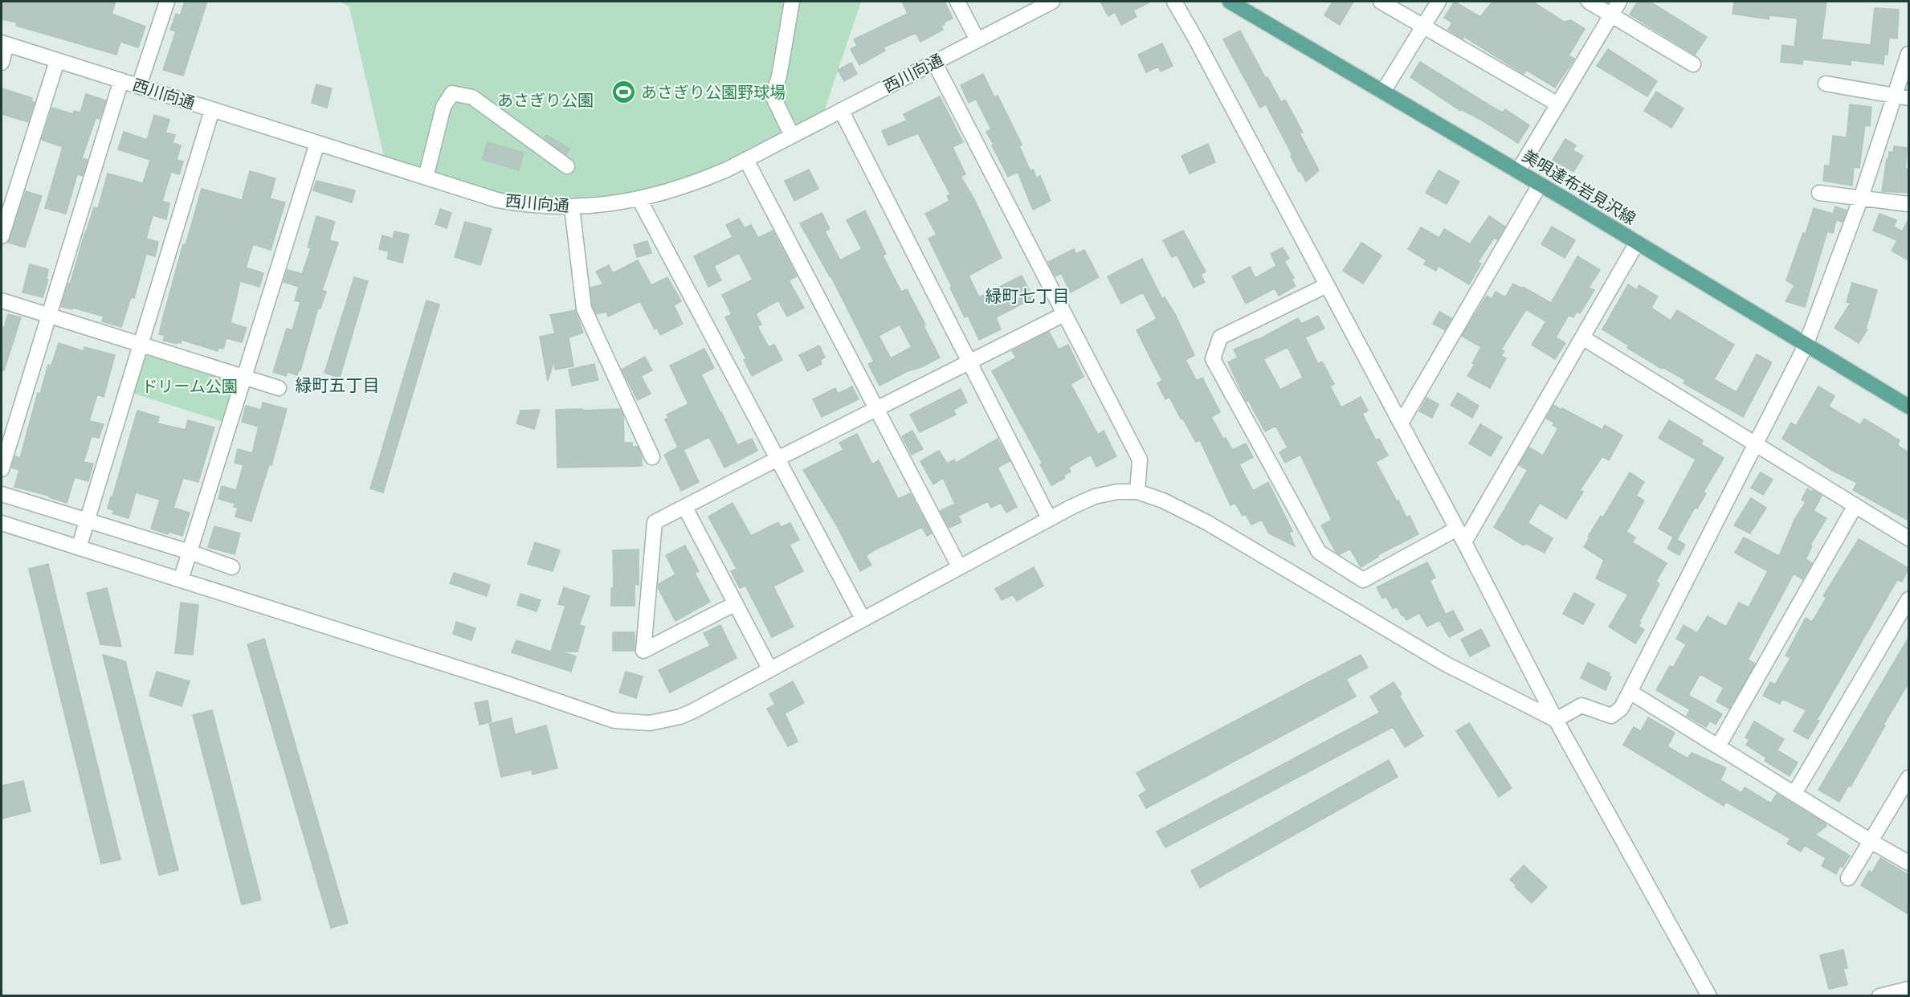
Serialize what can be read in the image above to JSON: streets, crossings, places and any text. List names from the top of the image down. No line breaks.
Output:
{"streets":{"main road":["美唄達布岩見沢線"],"street":["西川向通"]},"districts":["緑町七丁目","緑町五丁目"],"parks":["あさぎり公園","ドリーム公園"],"places":{"sports":["あさぎり公園野球場"]}}
